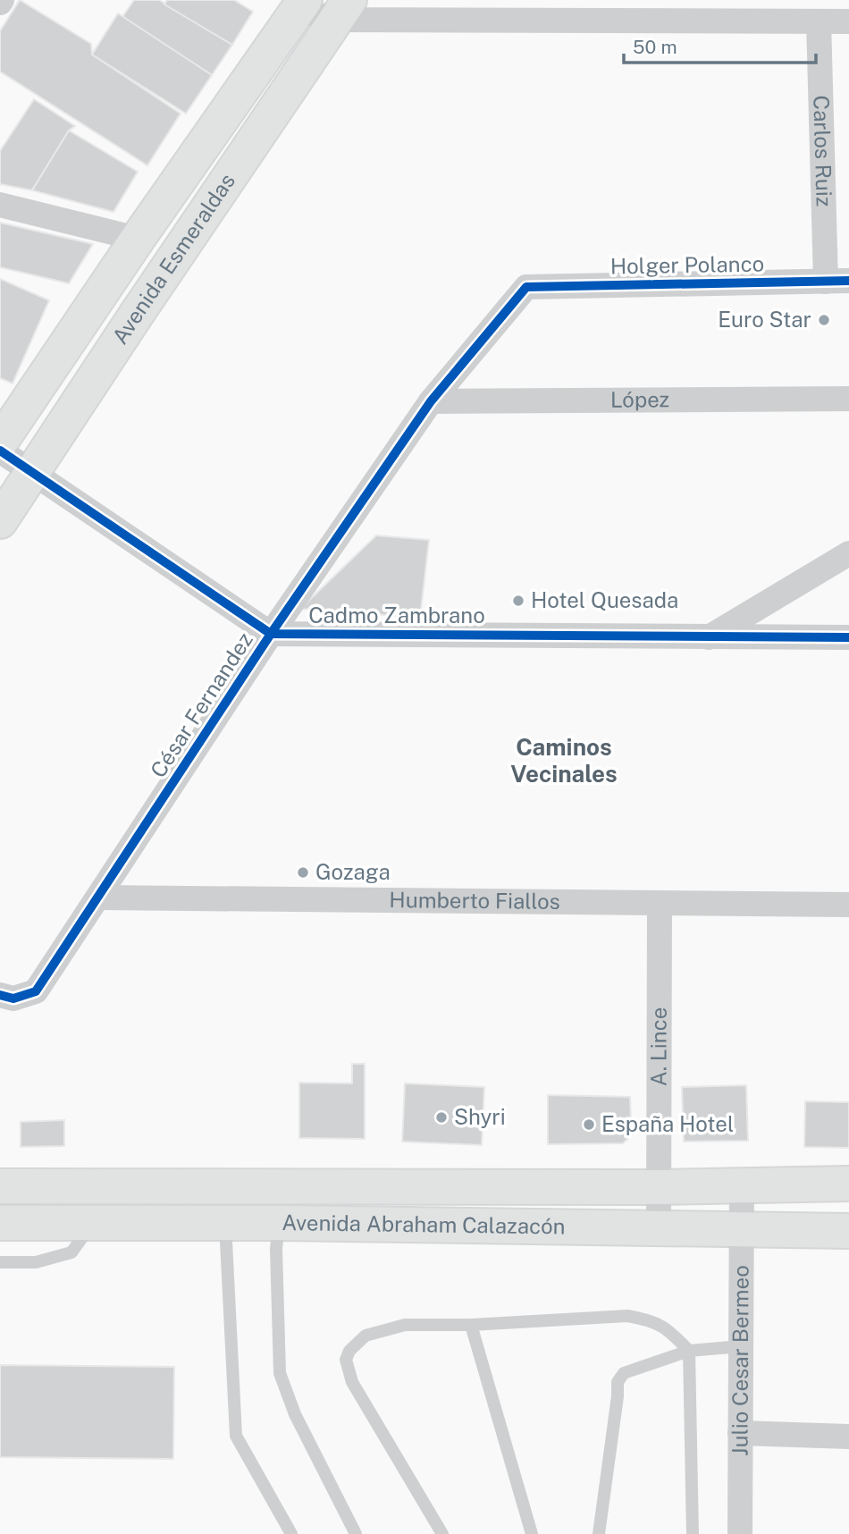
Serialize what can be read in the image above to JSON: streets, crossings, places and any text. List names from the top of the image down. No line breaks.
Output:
{"streets":{"main road":["Avenida Esmeraldas","Avenida Abraham Calazacón"],"street":["Carlos Ruiz","Holger Polanco","López","Cadmo Zambrano","César Fernandez","Humberto Fiallos","A. Lince","Julio Cesar Bermeo"]},"crossings":[["Carlos Ruiz","Holger Polanco"],["Holger Polanco","César Fernandez"],["López","César Fernandez"],["Cadmo Zambrano","César Fernandez"],["César Fernandez","Humberto Fiallos"],["Humberto Fiallos","A. Lince"],["A. Lince","Avenida Abraham Calazacón"],["Avenida Abraham Calazacón","Julio Cesar Bermeo"]],"districts":["Caminos Vecinales"],"places":["Euro Star","Hotel Quesada","Gozaga","Shyri","España Hotel"],"scale_bar":"50 m"}
